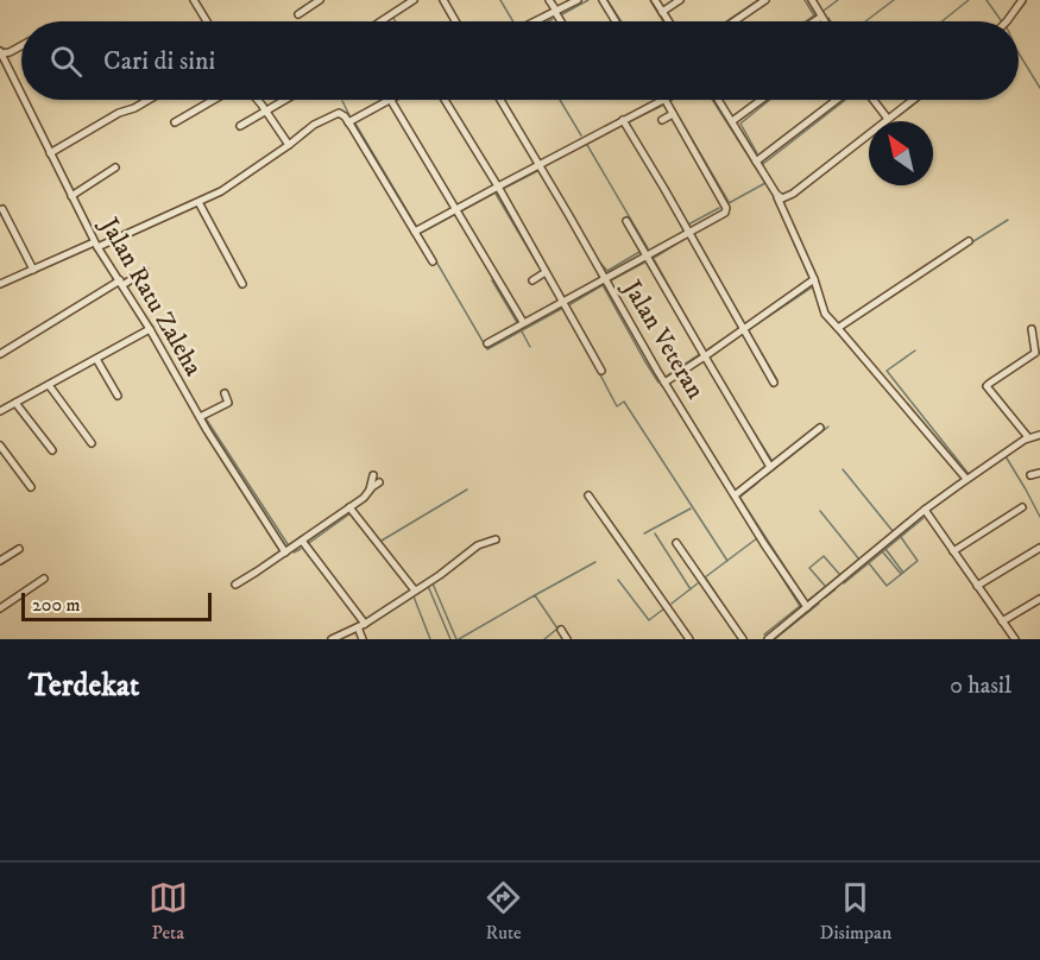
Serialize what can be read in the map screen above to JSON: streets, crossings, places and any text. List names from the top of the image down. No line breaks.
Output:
{"streets":{"street":["Jalan Ratu Zaleha","Jalan Veteran"]},"scale_bar":"200 m","north":"top left","page":{"search":"Cari di sini","scale":"200 m","heading":["Terdekat","0 hasil"],"nav":["Peta","Rute","Disimpan"]}}
